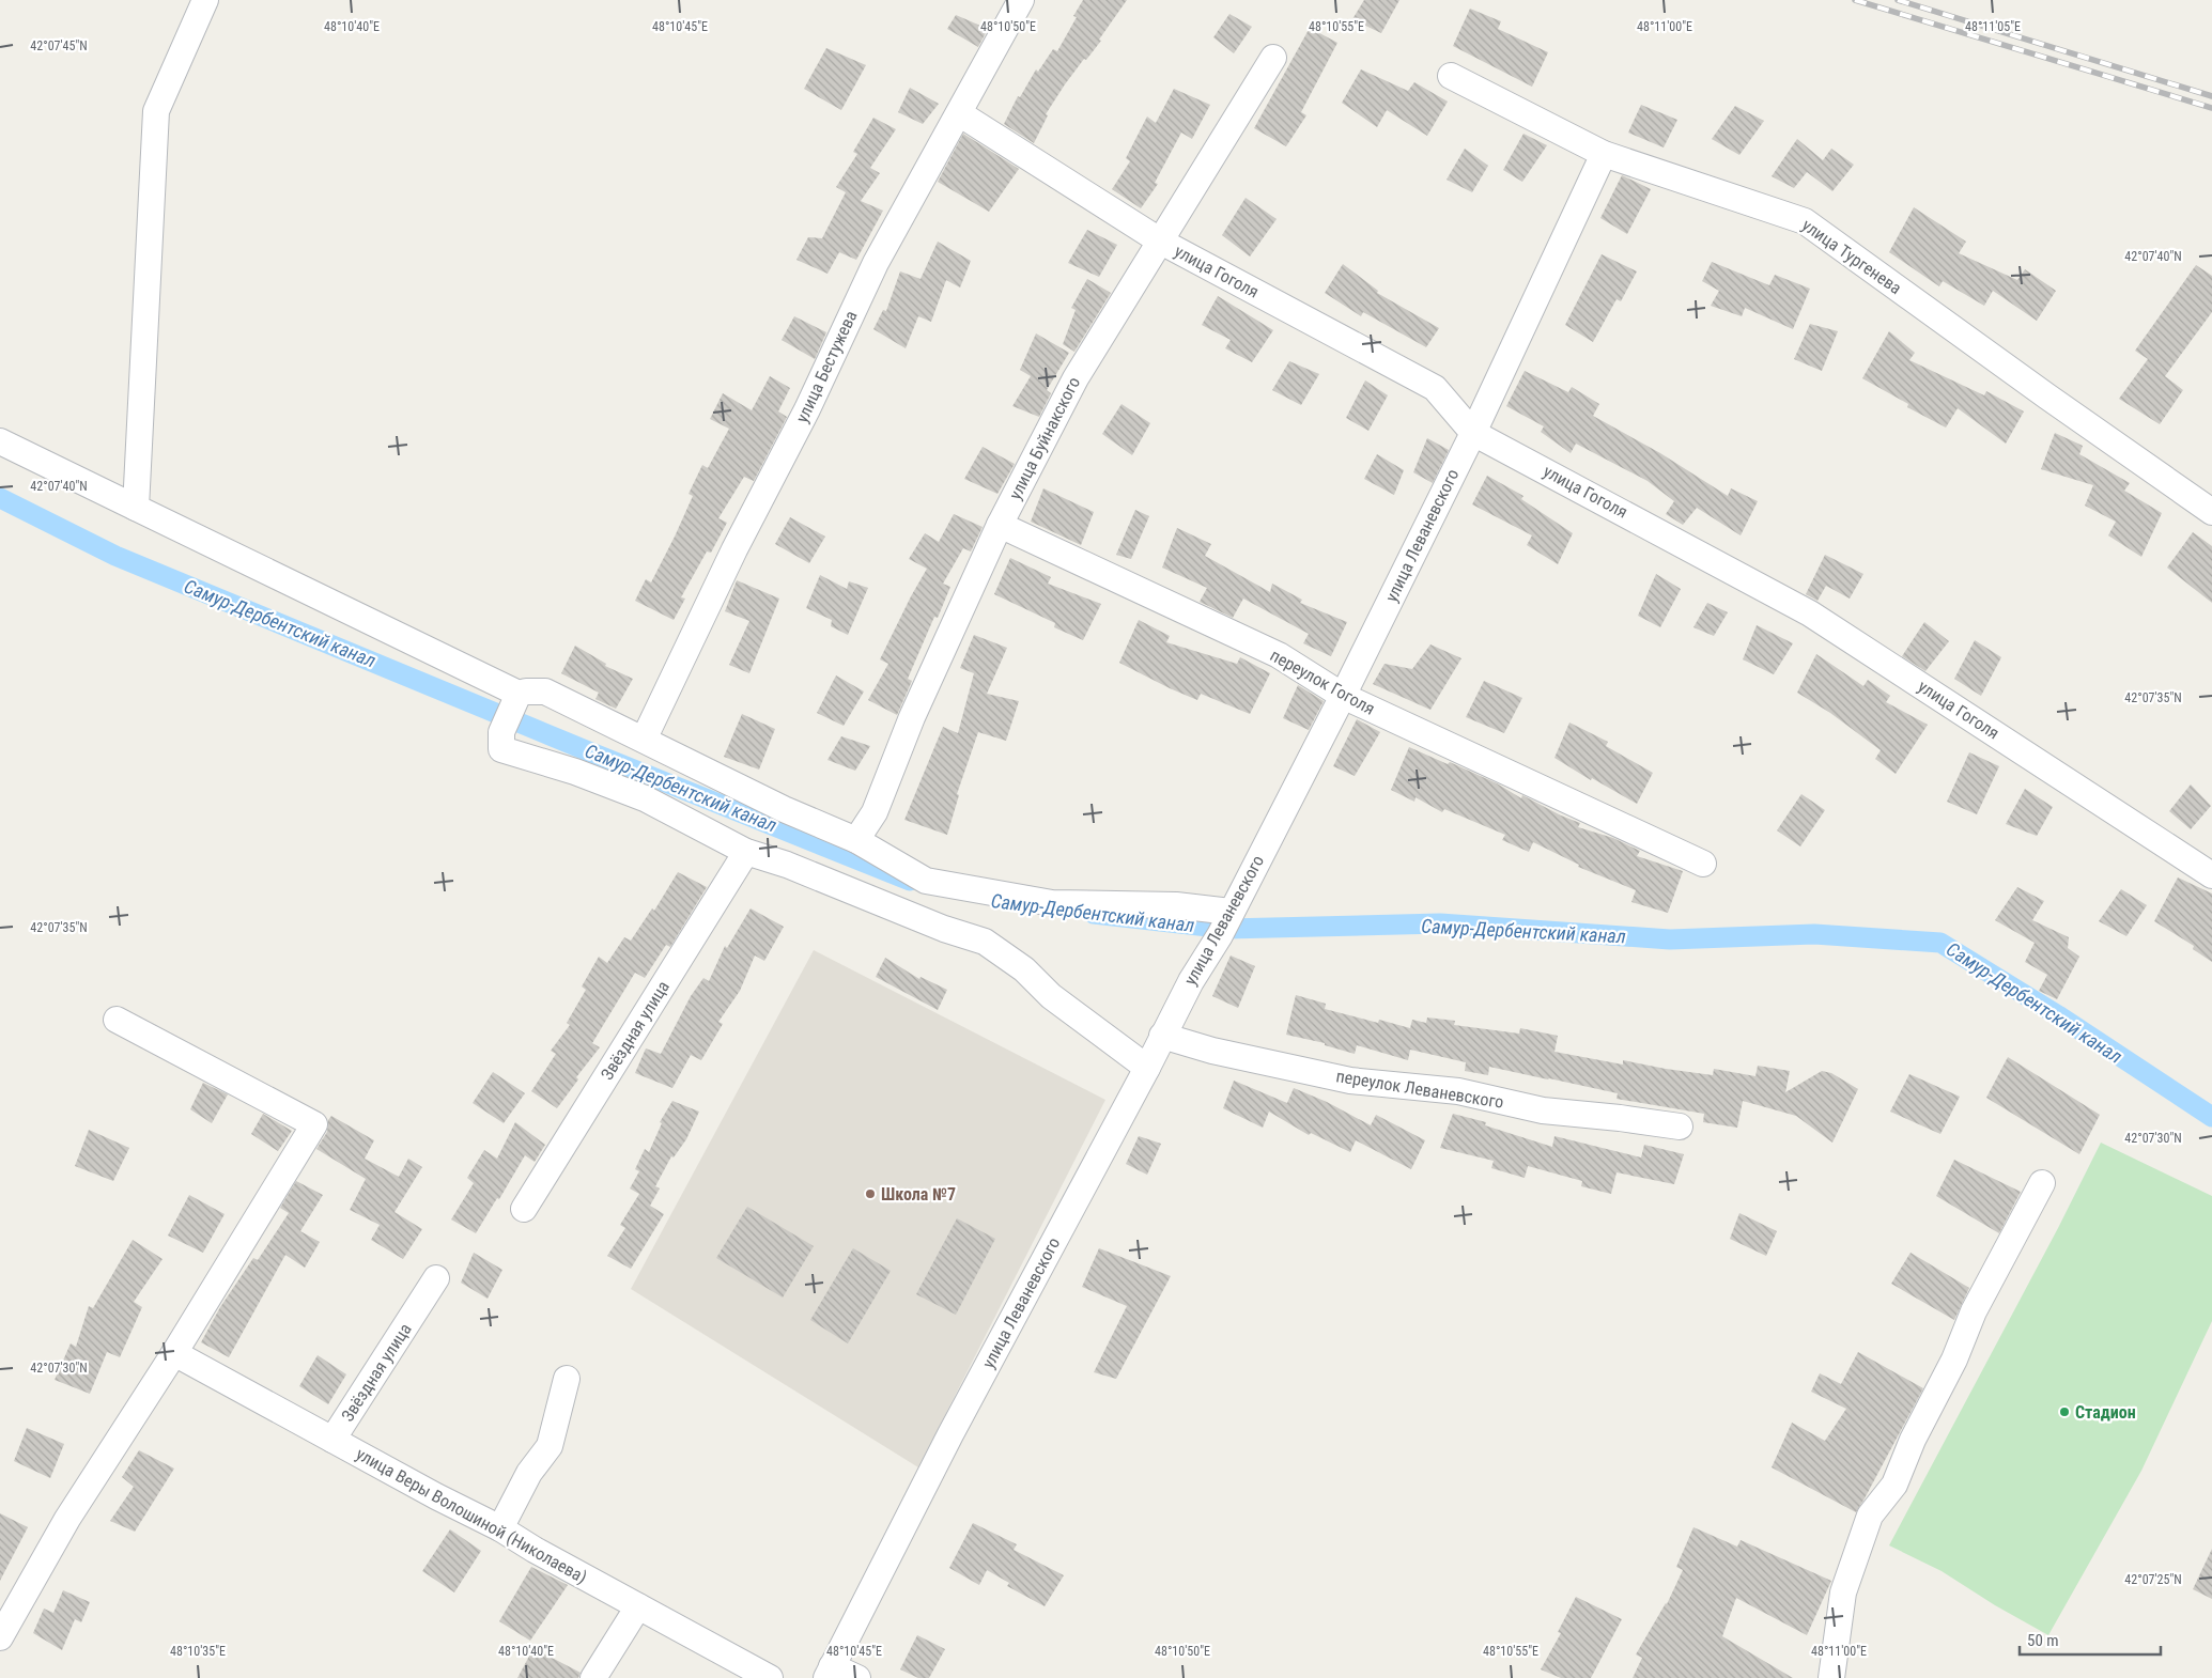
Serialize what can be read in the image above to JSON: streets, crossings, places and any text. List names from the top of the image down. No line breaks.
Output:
{"streets":{"street":["улица Тургенева","улица Гоголя","улица Бестужева","улица Буйнакского","улица Леваневского","переулок Гоголя","Звёздная улица","переулок Леваневского","улица Веры Волошиной (Николаева)"]},"crossings":[["улица Тургенева","улица Леваневского"],["улица Гоголя","улица Бестужева"],["улица Гоголя","улица Буйнакского"],["улица Гоголя","улица Леваневского"],["улица Буйнакского","переулок Гоголя"],["улица Леваневского","переулок Гоголя"],["улица Леваневского","переулок Леваневского"],["Звёздная улица","улица Веры Волошиной (Николаева)"]],"water":["Самур-Дербентский канал"],"places":["Школа №7","Стадион"],"scale_bar":"50 m","coordinates":["48°10'40\"E","48°10'45\"E","48°10'50\"E","48°10'55\"E","48°11'00\"E","48°11'05\"E","42°07'45\"N","42°07'40\"N","42°07'35\"N","42°07'30\"N","42°07'25\"N","48°10'35\"E"]}
